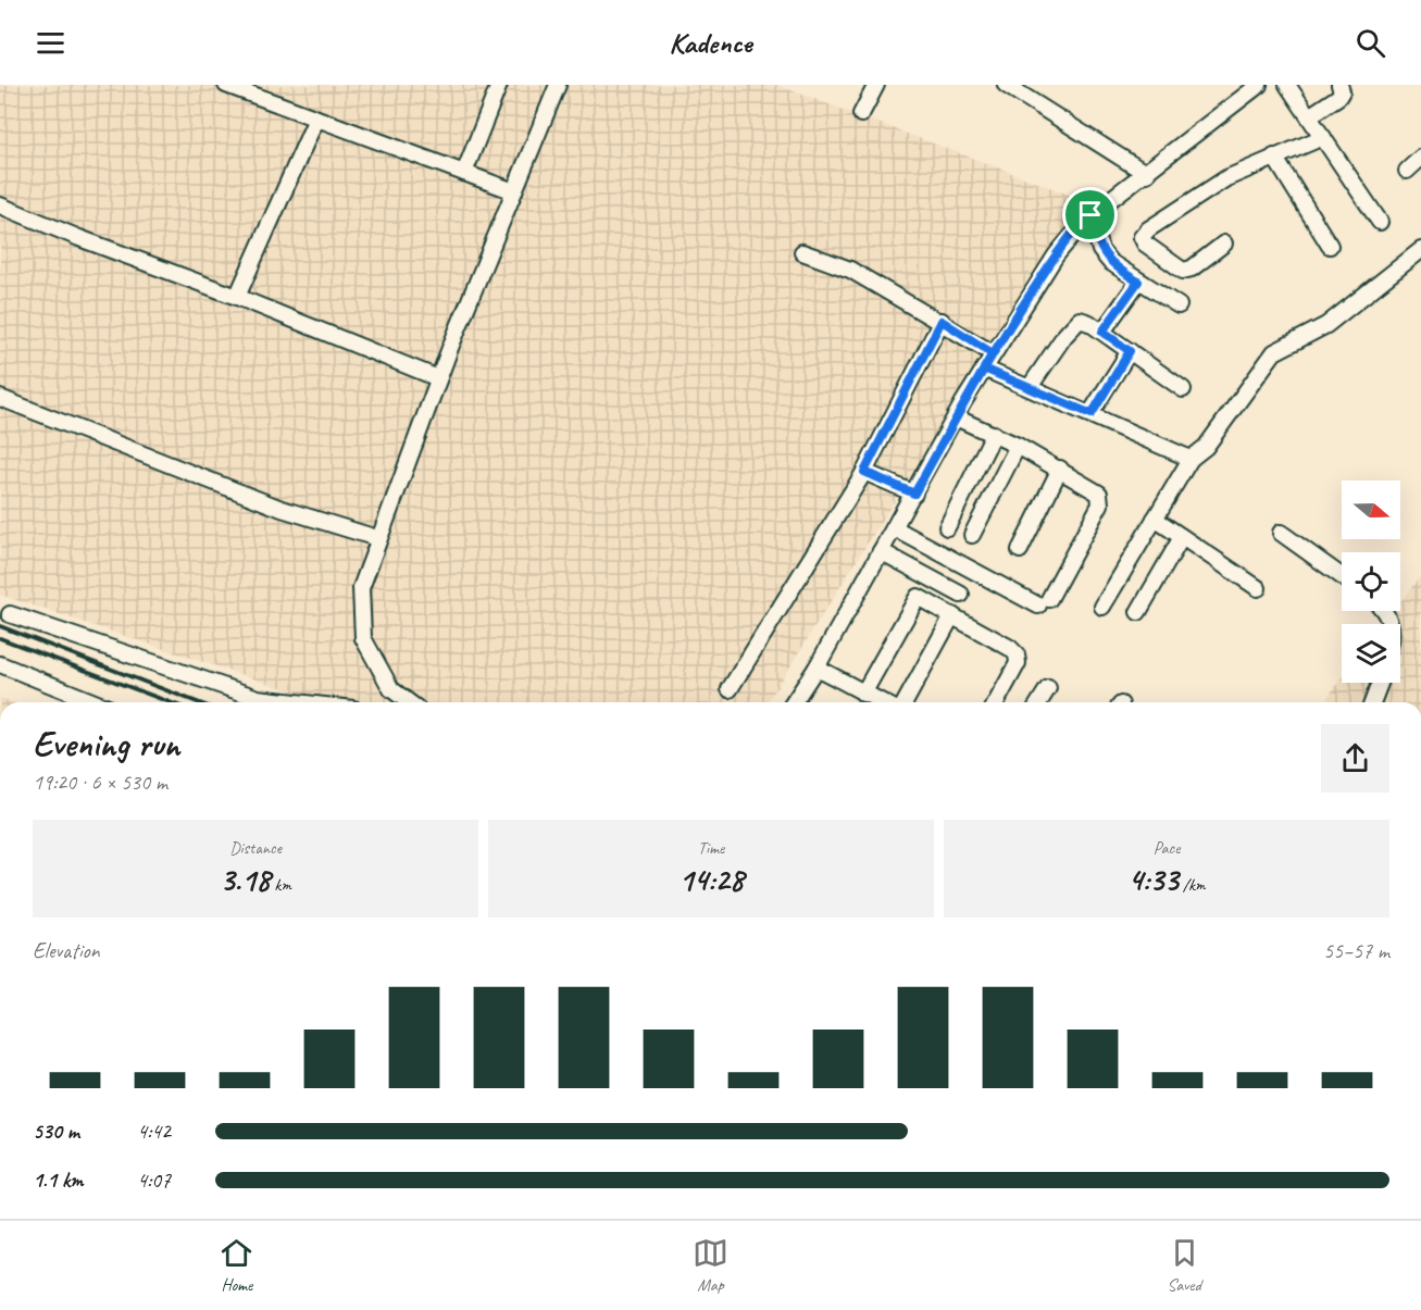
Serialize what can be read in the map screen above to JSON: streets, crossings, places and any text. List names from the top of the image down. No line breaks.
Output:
{"north":"right","page":{"header":"Kadence","heading":["Evening run","19:20 · 6 × 530 m"],"stats":[["Distance","3.18 km"],["Time","14:28"],["Pace","4:33 /km"]],"chart":["Elevation","55–57 m"],"list":[{"name":"530 m","note":"4:42"},{"name":"1.1 km","note":"4:07"}],"tabs":["Home","Map","Saved"]}}
